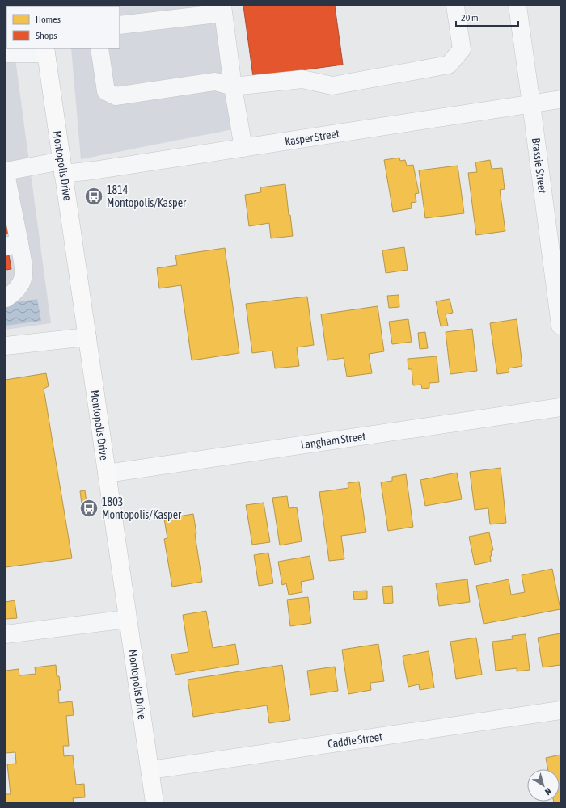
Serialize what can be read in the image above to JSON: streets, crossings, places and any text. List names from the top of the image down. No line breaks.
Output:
{"streets":{"main road":["Montopolis Drive"],"street":["Kasper Street","Brassie Street","Langham Street","Caddie Street"]},"crossings":[["Kasper Street","Montopolis Drive"],["Kasper Street","Brassie Street"],["Montopolis Drive","Langham Street"],["Montopolis Drive","Caddie Street"]],"places":{"bus stop":["1814 Montopolis/Kasper","1803 Montopolis/Kasper"]},"legend":["Homes","Shops"],"scale_bar":"20 m","north":"bottom right"}
